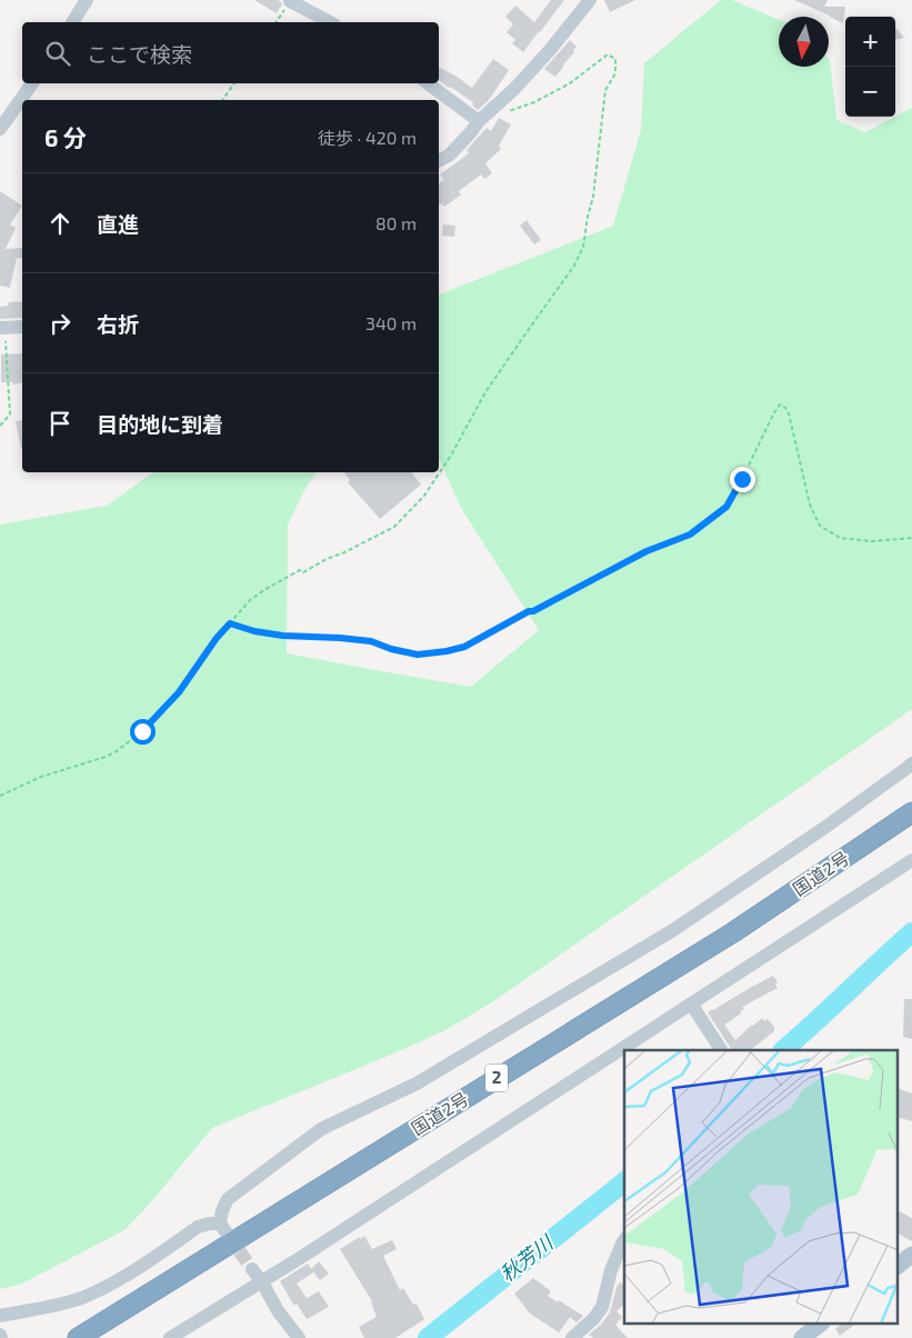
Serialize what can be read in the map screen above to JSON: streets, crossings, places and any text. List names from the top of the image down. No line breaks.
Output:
{"streets":{"highway":["国道2号","2"]},"water":["秋芳川"],"north":"bottom","page":{"map_buttons":["+","−"],"search":"ここで検索","heading":["6 分","徒歩 · 420 m"],"list":[["直進","80 m"],["右折","340 m"],"目的地に到着"]}}
